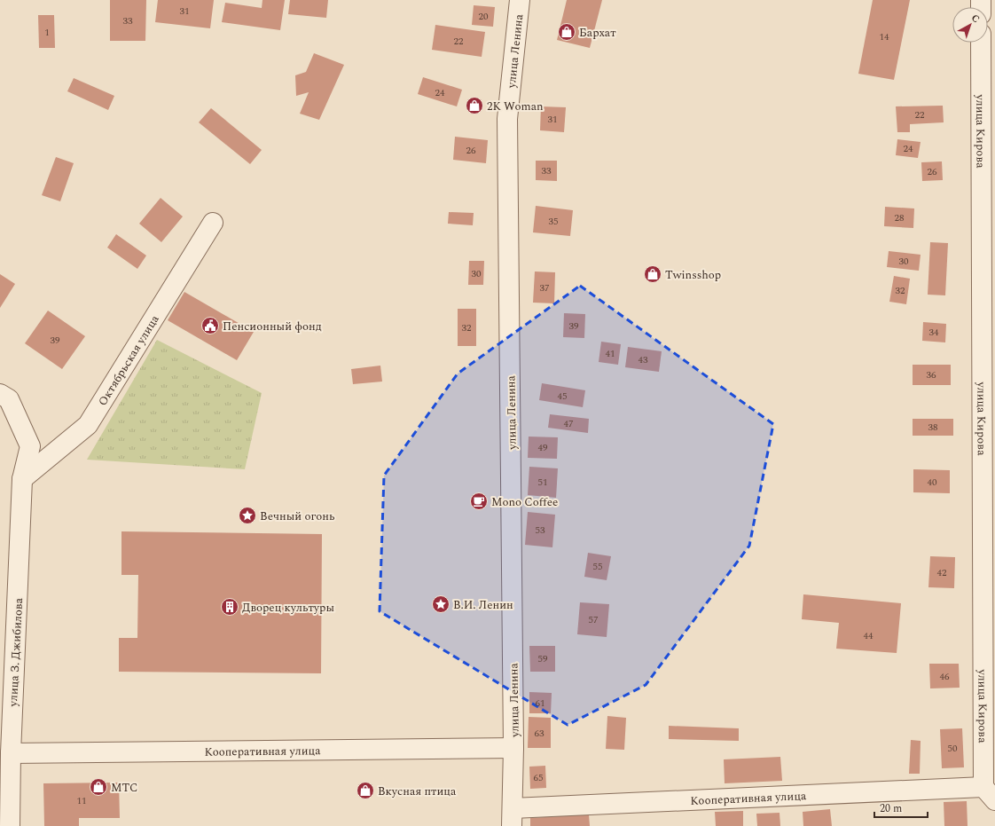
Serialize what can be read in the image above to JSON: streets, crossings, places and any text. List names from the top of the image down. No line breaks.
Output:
{"streets":{"street":["улица Ленина","улица Кирова","Октябрьская улица","улица З. Джибилова","Кооперативная улица"]},"crossings":[["улица Ленина","Кооперативная улица"],["улица Кирова","Кооперативная улица"],["Октябрьская улица","улица З. Джибилова"],["улица З. Джибилова","Кооперативная улица"]],"places":{"shop":["Бархат","2K Woman","Twinsshop","МТС","Вкусная птица"],"public building":["Пенсионный фонд"],"cafe":["Mono Coffee"],"place":["Вечный огонь","В.И. Ленин"],"building":["Дворец культуры"]},"house_numbers":["31","20","33","1","14","22","24","22","31","24","26","33","26","28","35","30","30","37","32","39","32","34","39","41","43","36","45","47","38","49","51","40","53","55","42","57","44","59","46","61","63","50","65","11"],"scale_bar":"20 m","north":"top right"}
